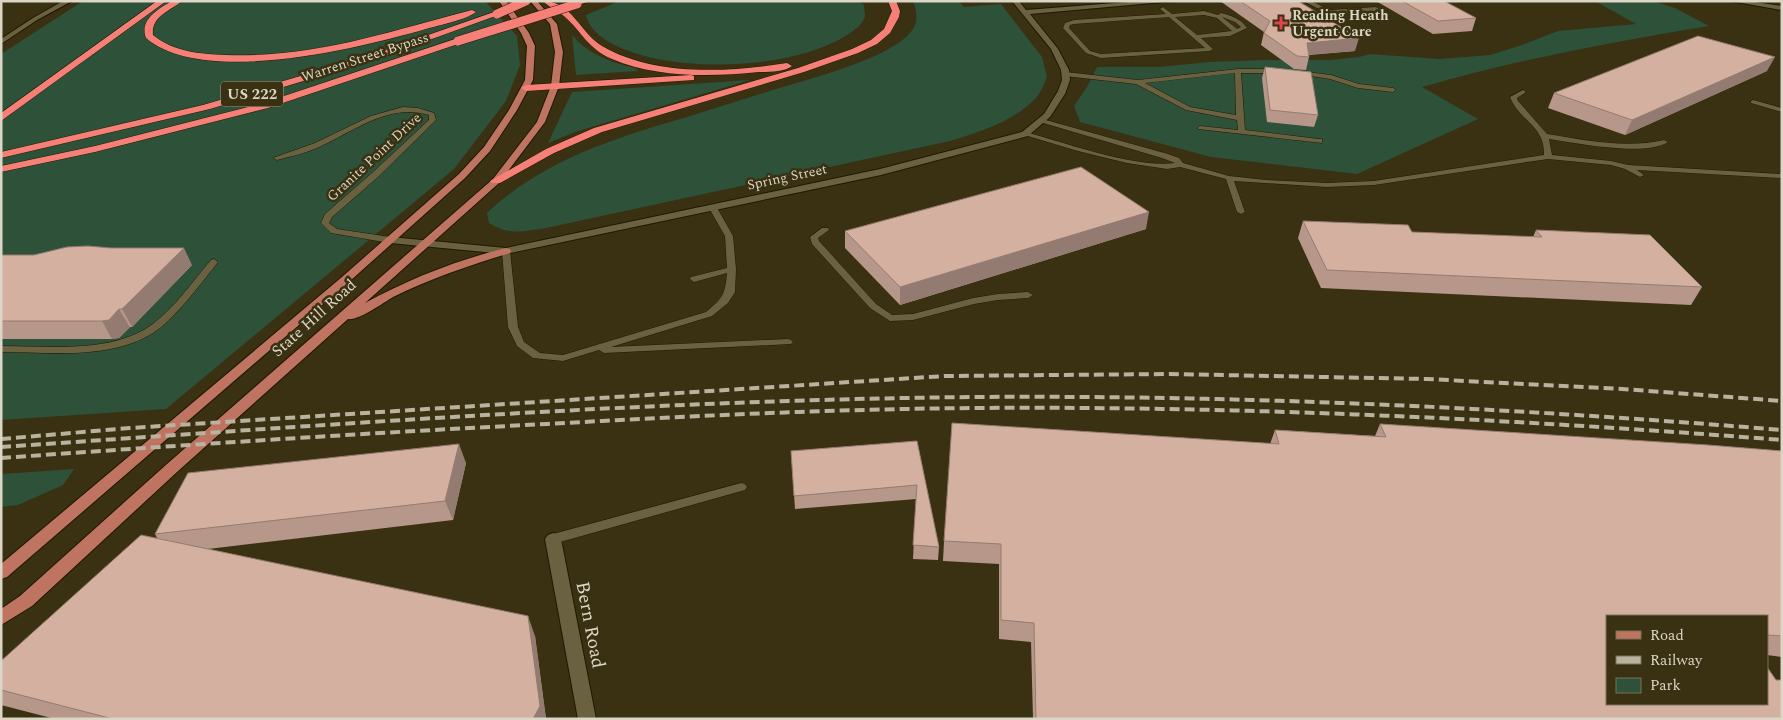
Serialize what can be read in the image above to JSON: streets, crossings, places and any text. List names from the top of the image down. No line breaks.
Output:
{"streets":{"highway":["Warren Street Bypass","US 222"],"main road":["State Hill Road"],"street":["Spring Street","Bern Road"],"lane":["Granite Point Drive"]},"crossings":[["Granite Point Drive","Spring Street"],["Granite Point Drive","State Hill Road"],["Spring Street","State Hill Road"]],"places":{"health":["Reading Heath Urgent Care"]},"legend":["Road","Railway","Park"]}
